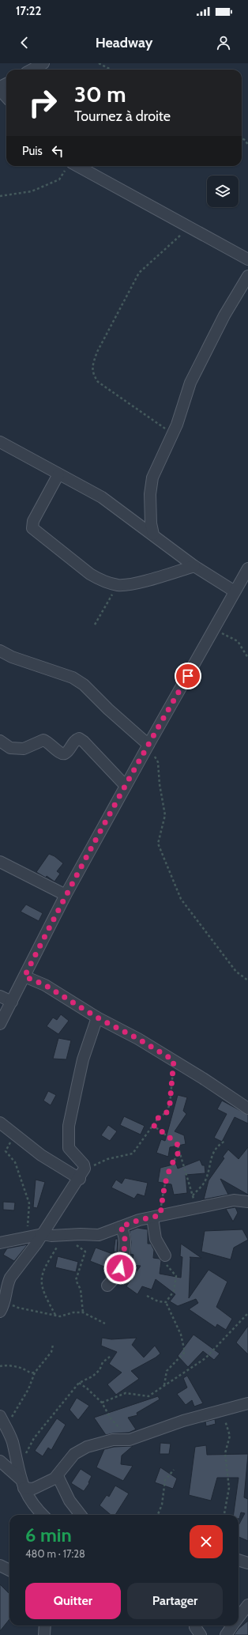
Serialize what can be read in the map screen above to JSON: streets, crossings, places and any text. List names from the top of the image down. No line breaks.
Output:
{"page":{"status":"17:22","header":"Headway","turn":["30 m","Tournez à droite"],"then":"Puis","heading":["6 min","480 m · 17:28"],"buttons":["Quitter","Partager"]}}
